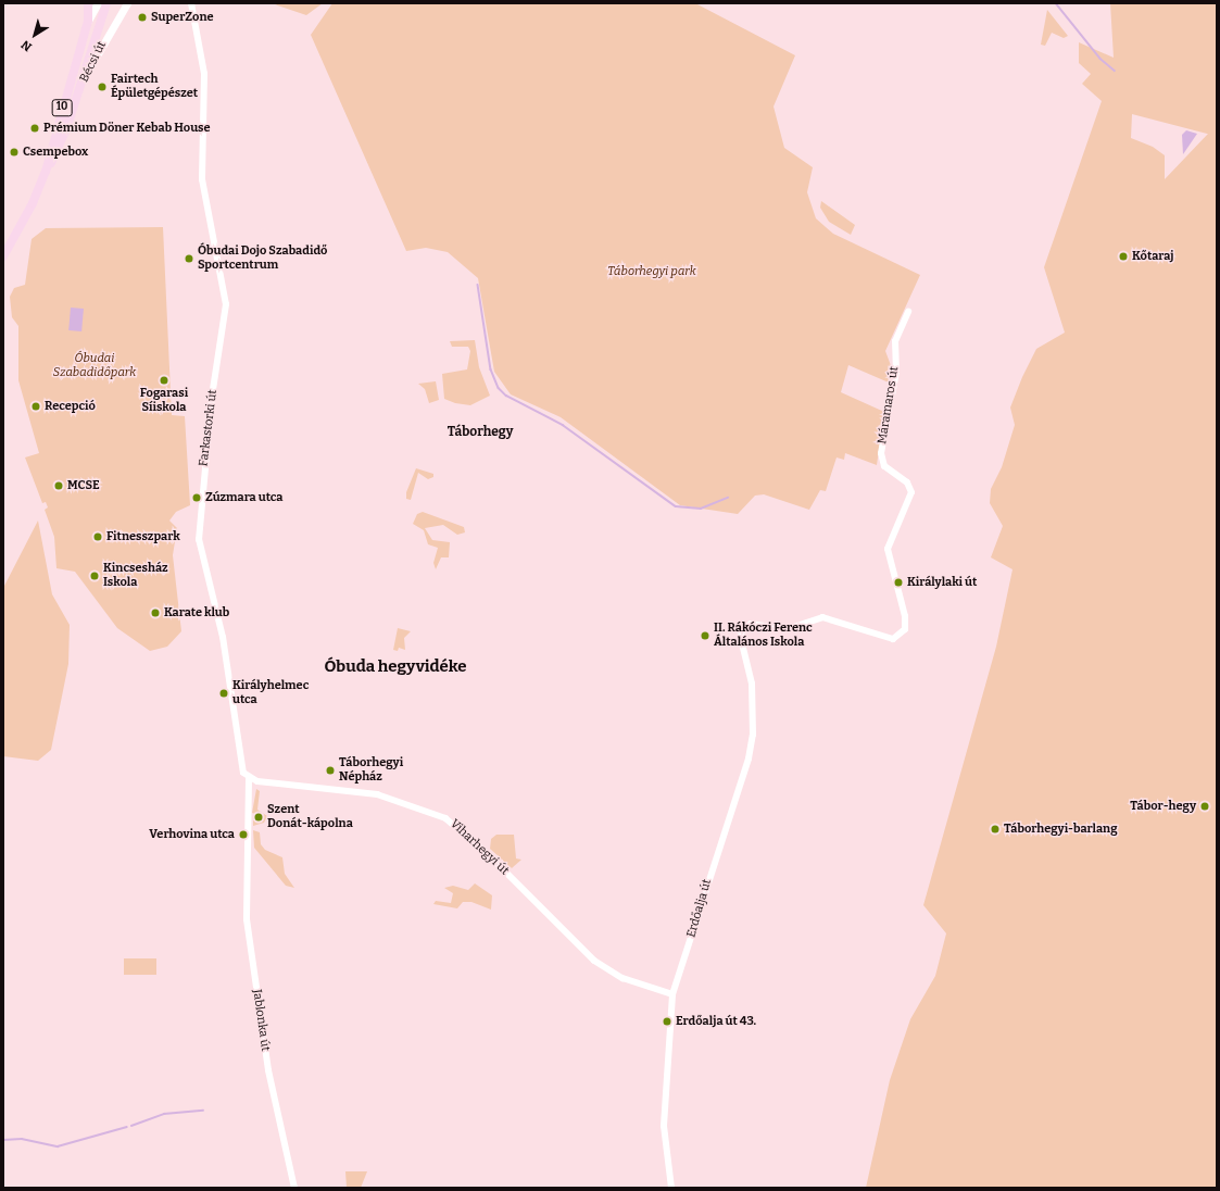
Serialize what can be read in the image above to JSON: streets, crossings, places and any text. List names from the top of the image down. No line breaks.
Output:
{"streets":{"main road":["Bécsi út","10"],"street":["Máramaros út","Farkastorki út","Viharhegyi út","Erdőalja út","Jablonka út"]},"crossings":[["Bécsi út","10"],["Máramaros út","Erdőalja út"],["Farkastorki út","Viharhegyi út"],["Farkastorki út","Jablonka út"],["Viharhegyi út","Erdőalja út"]],"districts":["Táborhegy","Óbuda hegyvidéke"],"parks":["Táborhegyi park","Óbudai Szabadidőpark"],"places":["SuperZone","Fairtech Épületgépészet","Prémium Döner Kebab House","Csempebox","Kőtaraj","Óbudai Dojo Szabadidő Sportcentrum","Fogarasi Síiskola","Recepció","MCSE","Zúzmara utca","Fitnesszpark","Kincsesház Iskola","Királylaki út","Karate klub","II. Rákóczi Ferenc Általános Iskola","Királyhelmec utca","Táborhegyi Népház","Tábor-hegy","Szent Donát-kápolna","Táborhegyi-barlang","Verhovina utca","Erdőalja út 43."],"north":"bottom left"}
